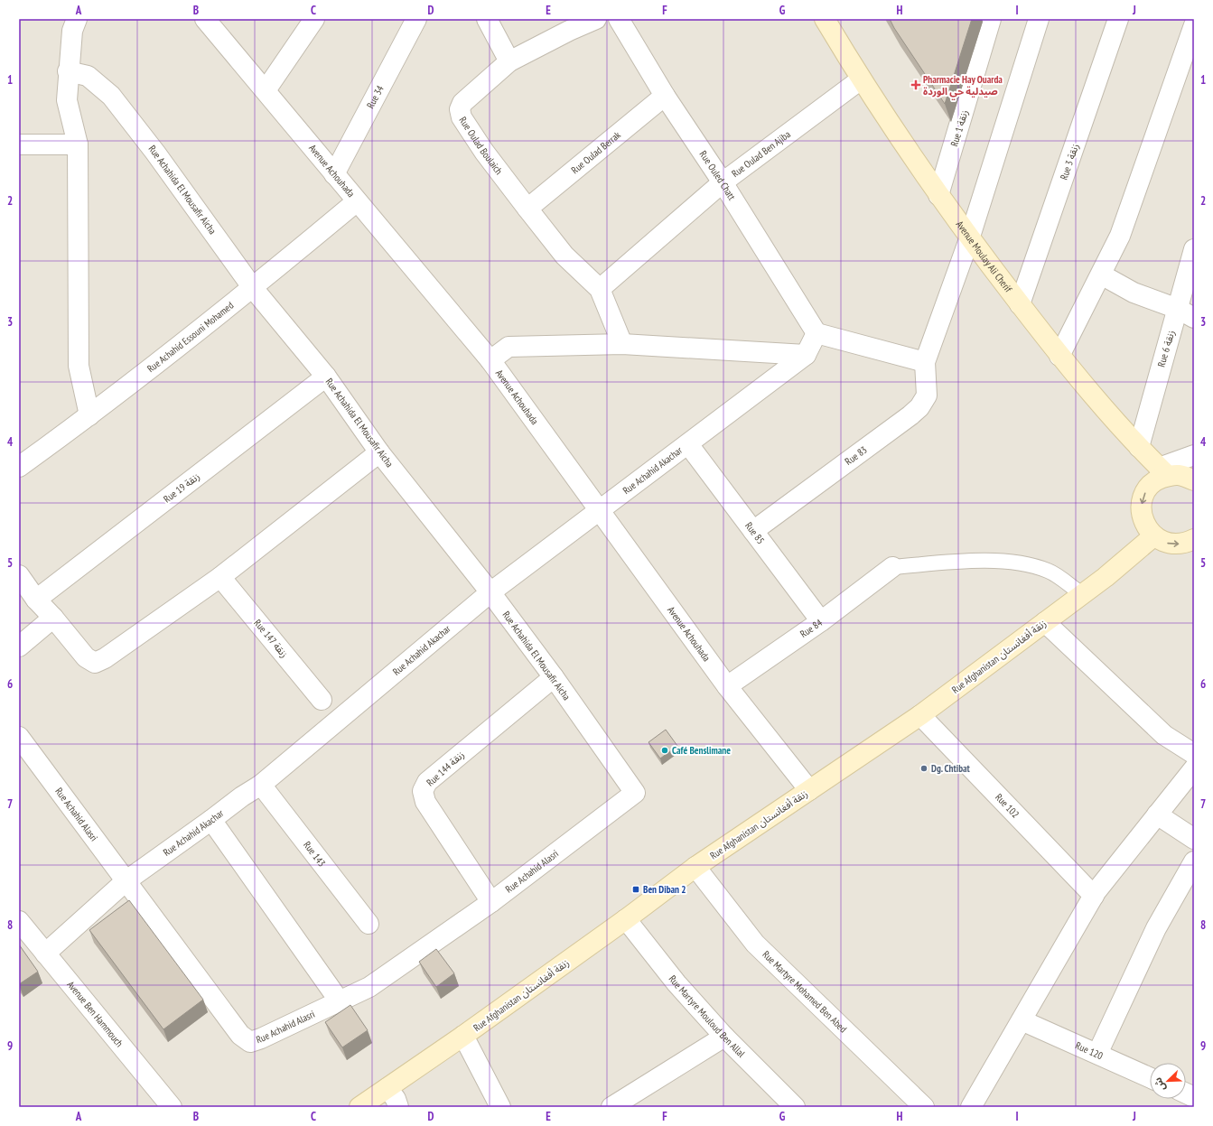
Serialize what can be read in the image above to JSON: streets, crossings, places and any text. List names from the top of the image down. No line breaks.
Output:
{"streets":{"street":["Rue 34","Rue 1 زنقة","Rue Oulad Boulaich","Rue Oulad Berrak","Rue Oulad Ben Ajiba","Rue 3 زنقة","Avenue Achouhada","Rue Ouled Chatt","Rue Achahida El Mousafir Aicha","Avenue Moulay Ali Cherif","Rue Achahid Essouni Mohamed","Rue 6 زنقة","Rue 83","Rue Achahid Akachar","Rue 19 زنقة","Rue 85","Rue 84","Rue 147 زنقة","Rue Afghanistan زنقة أفغانستان","Rue 144 زنقة","Rue 102","Rue Achahid Alasri","Rue 143","Rue Martyre Mohamed Ben Abed","Avenue Ben Hammouch","Rue Martyre Mouloud Ben Allal","Rue 120"]},"crossings":[["Rue 34","Avenue Achouhada"],["Rue 1 زنقة","Avenue Moulay Ali Cherif"],["Rue Oulad Boulaich","Rue Oulad Berrak"],["Rue Oulad Boulaich","Rue Oulad Ben Ajiba"],["Rue Oulad Berrak","Rue Ouled Chatt"],["Rue Oulad Ben Ajiba","Rue Ouled Chatt"],["Rue Oulad Ben Ajiba","Avenue Moulay Ali Cherif"],["Rue 3 زنقة","Avenue Moulay Ali Cherif"],["Avenue Achouhada","Rue Achahid Essouni Mohamed"],["Avenue Achouhada","Rue Achahid Akachar"],["Avenue Achouhada","Rue 84"],["Avenue Achouhada","Rue Afghanistan زنقة أفغانستان"],["Rue Ouled Chatt","Rue Achahid Akachar"],["Rue Achahida El Mousafir Aicha","Rue Achahid Essouni Mohamed"],["Rue Achahida El Mousafir Aicha","Rue Achahid Akachar"],["Rue Achahida El Mousafir Aicha","Rue 19 زنقة"],["Rue Achahida El Mousafir Aicha","Rue 144 زنقة"],["Rue Achahida El Mousafir Aicha","Rue Achahid Alasri"],["Avenue Moulay Ali Cherif","Rue 6 زنقة"],["Rue 83","Rue 85"],["Rue Achahid Akachar","Rue 85"],["Rue Achahid Akachar","Rue Achahid Alasri"],["Rue Achahid Akachar","Rue 143"],["Rue Achahid Akachar","Avenue Ben Hammouch"],["Rue 85","Rue 84"],["Rue Afghanistan زنقة أفغانستان","Rue 102"],["Rue Afghanistan زنقة أفغانستان","Rue Martyre Mohamed Ben Abed"],["Rue Afghanistan زنقة أفغانستان","Rue Martyre Mouloud Ben Allal"],["Rue 144 زنقة","Rue Achahid Alasri"]],"places":{"health":["Pharmacie Hay Ouarda صيدلية حي الوردة"],"other":["Café Benslimane","Dg. Chtibat"],"transit":["Ben Diban 2"]},"north":"bottom left","grid":{"columns":["A","B","C","D","E","F","G","H","I","J"],"rows":["1","2","3","4","5","6","7","8","9"]}}
